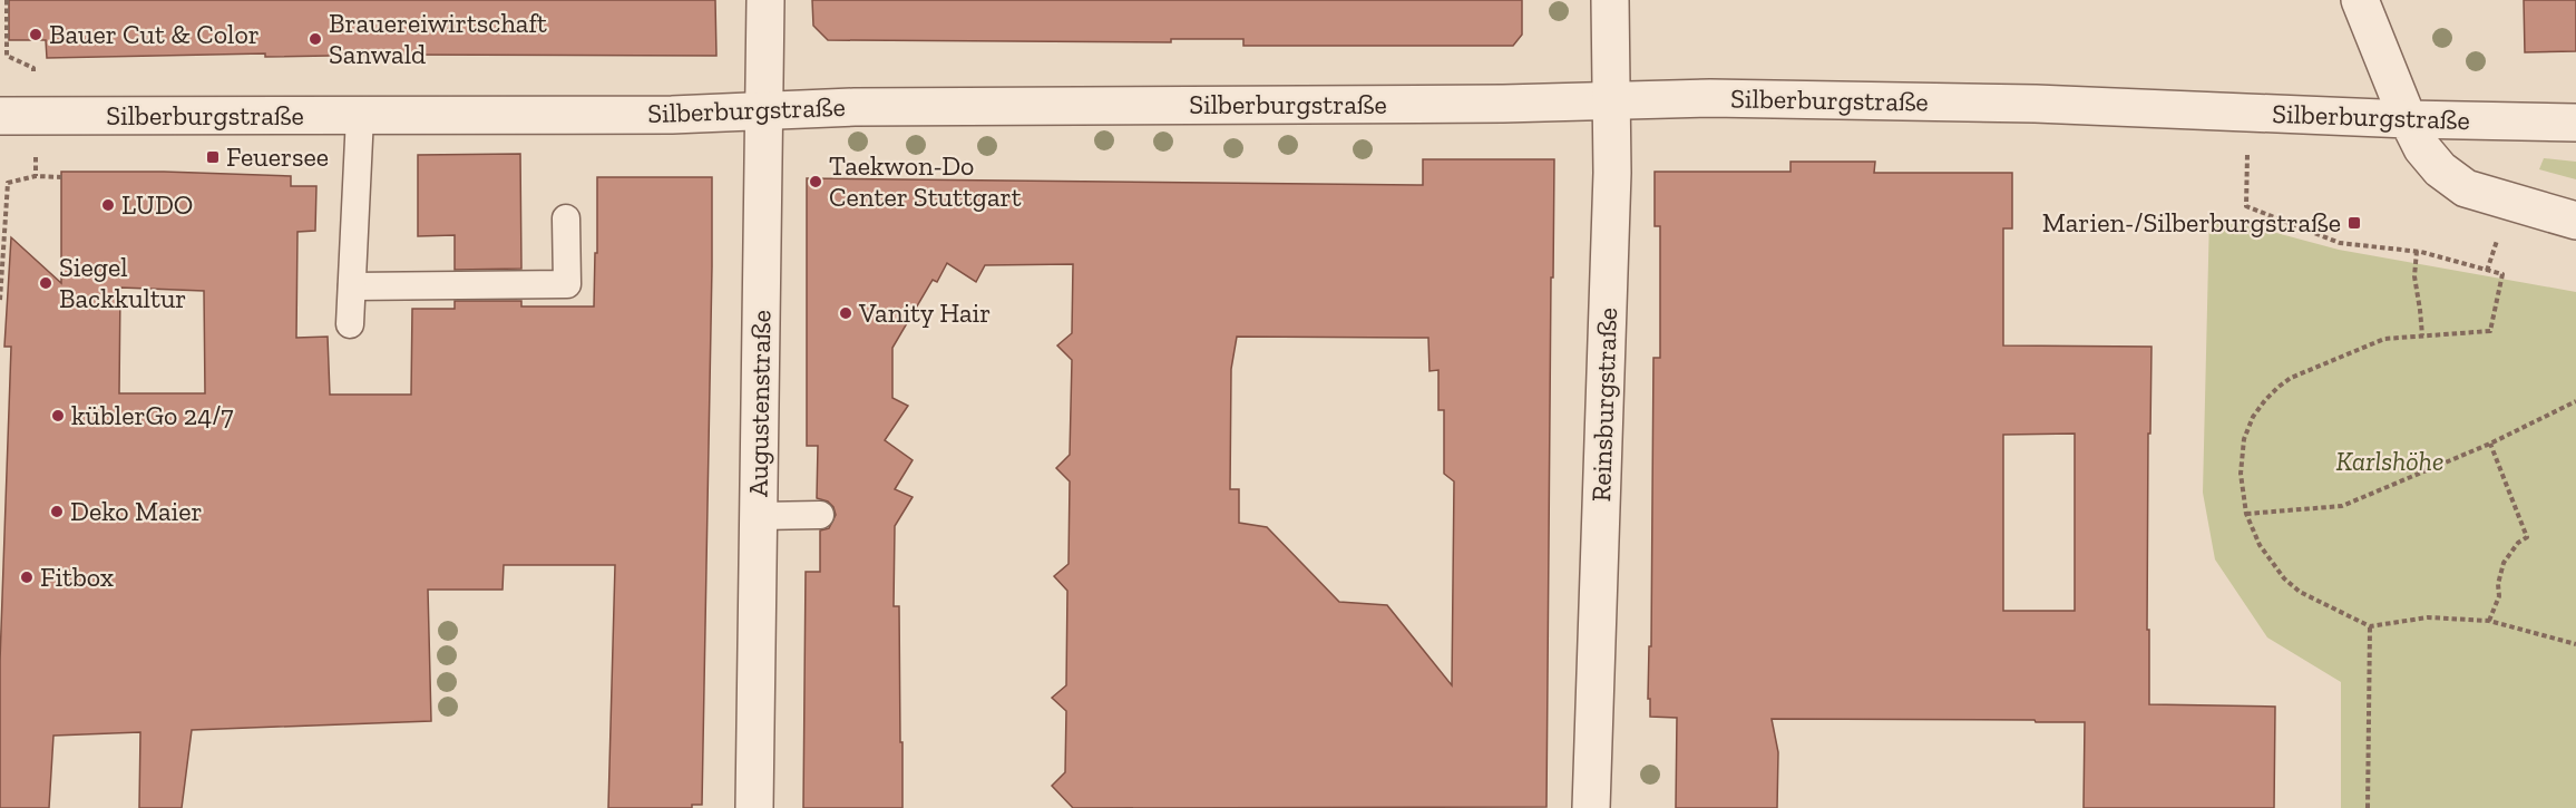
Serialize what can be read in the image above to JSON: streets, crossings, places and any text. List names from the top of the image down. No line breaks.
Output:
{"streets":{"street":["Silberburgstraße","Augustenstraße","Reinsburgstraße"]},"crossings":[["Silberburgstraße","Augustenstraße"],["Silberburgstraße","Reinsburgstraße"]],"parks":["Karlshöhe"],"places":{"other":["Bauer Cut & Color","Brauereiwirtschaft Sanwald","Taekwon-Do Center Stuttgart","LUDO","Siegel Backkultur","Vanity Hair","küblerGo 24/7","Deko Maier","Fitbox"],"transit":["Feuersee","Marien-/Silberburgstraße"]}}
